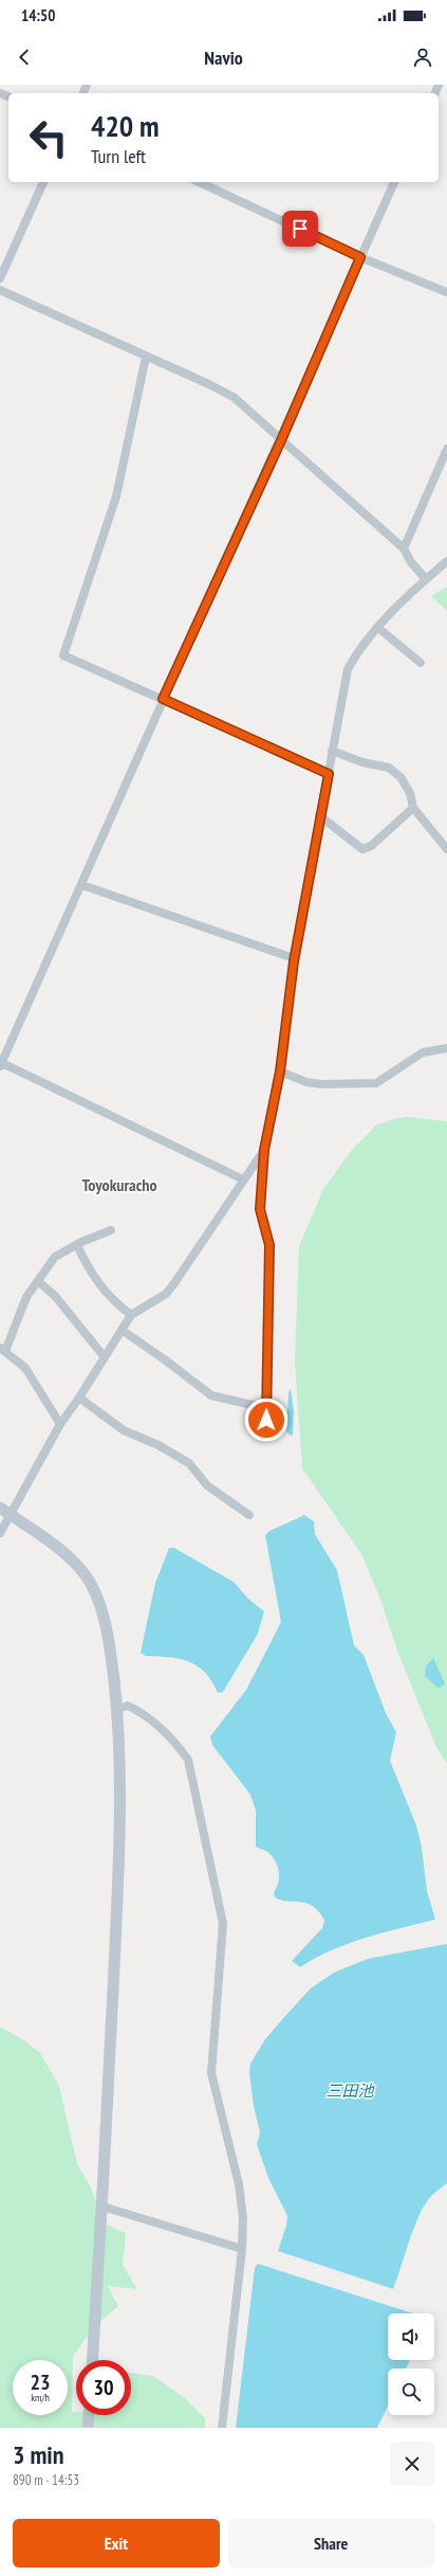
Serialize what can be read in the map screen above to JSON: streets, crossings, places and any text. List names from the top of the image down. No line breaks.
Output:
{"districts":["Toyokuracho"],"water":["三田池"],"page":{"status":"14:50","header":"Navio","turn":["420 m","Turn left"],"speed":"23 km/h","limit":"30","heading":["3 min","890 m · 14:53"],"buttons":["Exit","Share"]}}
